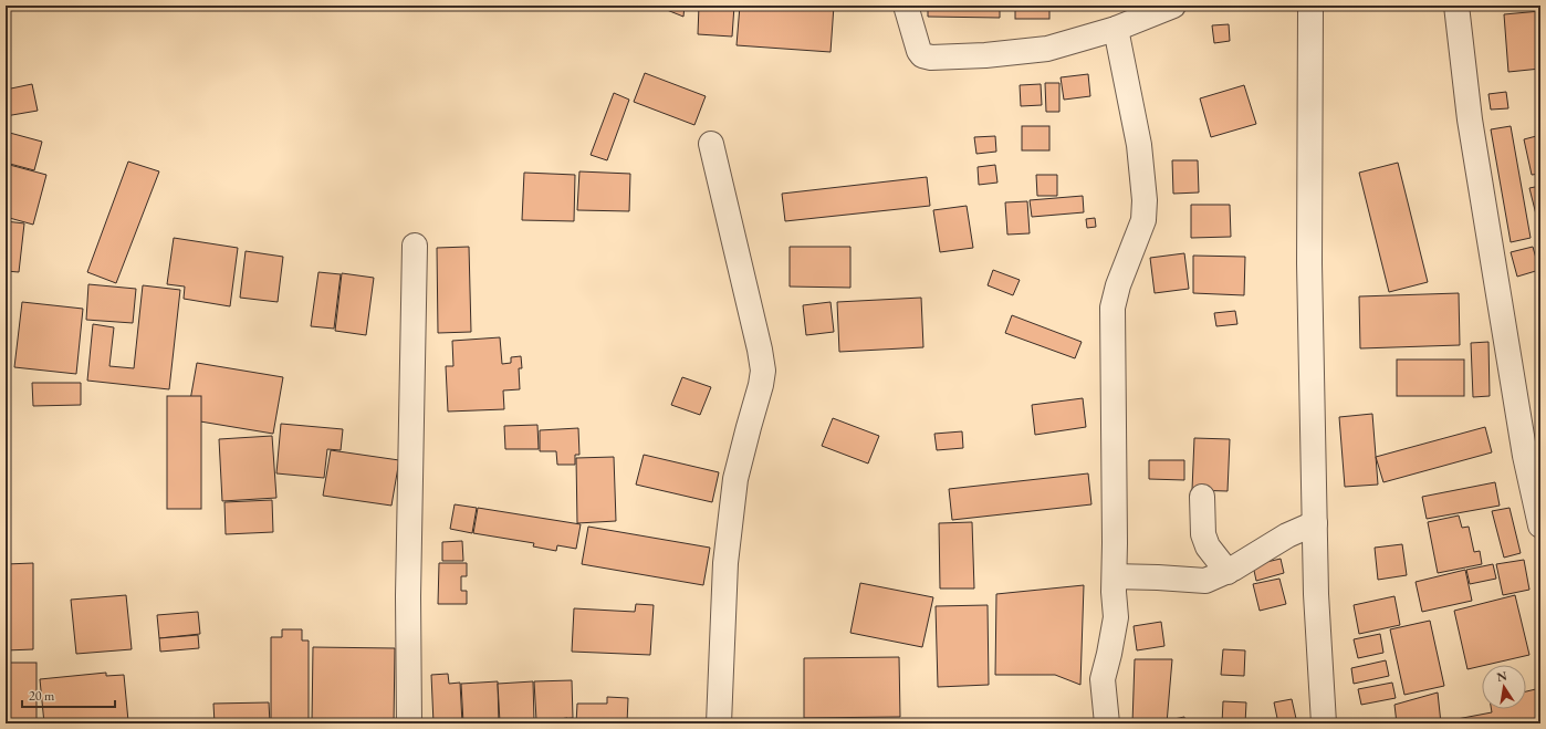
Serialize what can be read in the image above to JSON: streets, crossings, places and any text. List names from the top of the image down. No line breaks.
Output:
{"scale_bar":"20 m","north":"top"}
